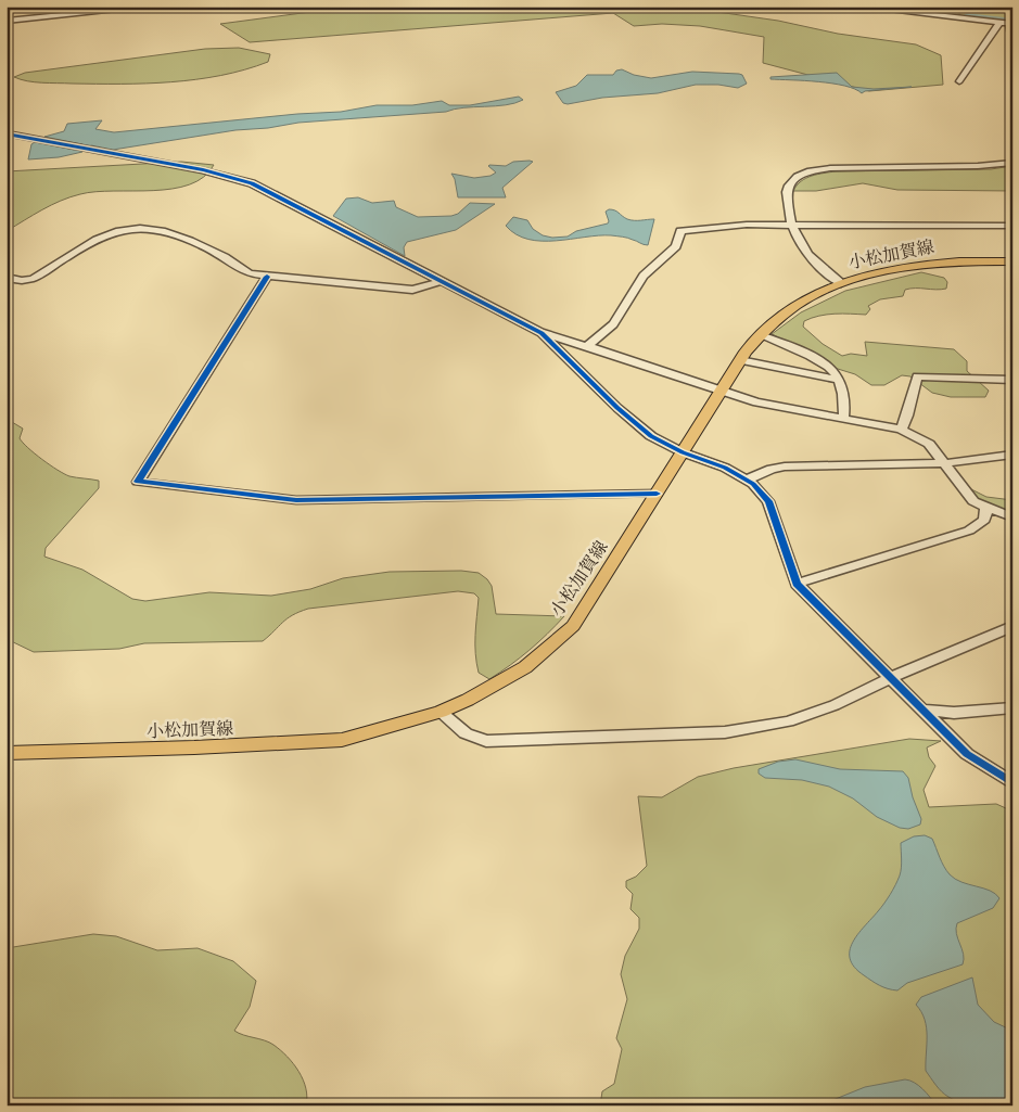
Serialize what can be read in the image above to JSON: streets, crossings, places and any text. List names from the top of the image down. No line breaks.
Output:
{"streets":{"main road":["小松加賀線"]}}
